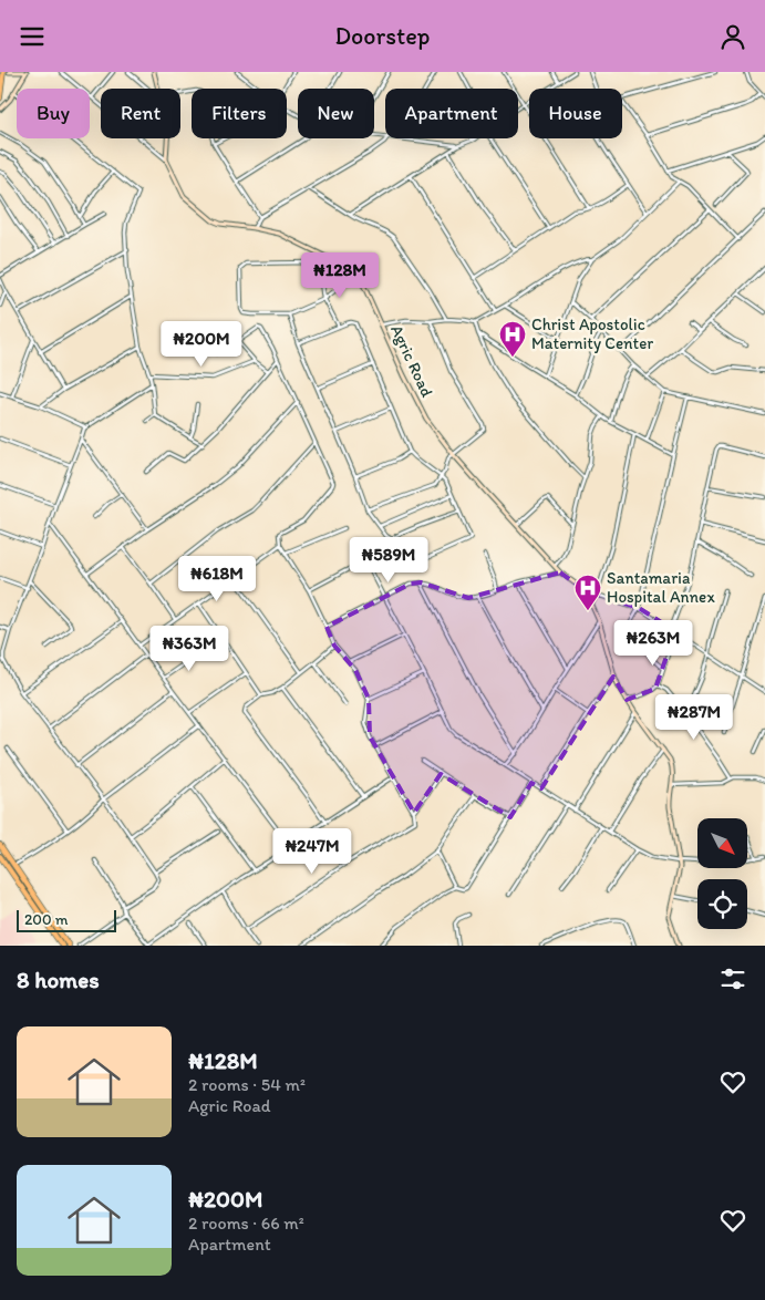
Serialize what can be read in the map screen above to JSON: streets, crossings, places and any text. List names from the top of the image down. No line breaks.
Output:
{"streets":{"street":["Agric Road"]},"places":{"hospital":["Christ Apostolic Maternity Center","Santamaria Hospital Annex"]},"scale_bar":"200 m","north":"bottom right","page":{"header":"Doorstep","chip":["Buy","Rent","Filters","New","Apartment","House"],"price":["₦128M","₦200M","₦589M","₦618M","₦263M","₦363M","₦287M","₦247M"],"scale":"200 m","heading":"8 homes","list":[{"name":"₦128M","note":"2 rooms · 54 m² · Agric Road"},{"name":"₦200M","note":"2 rooms · 66 m² · Apartment"}]}}
